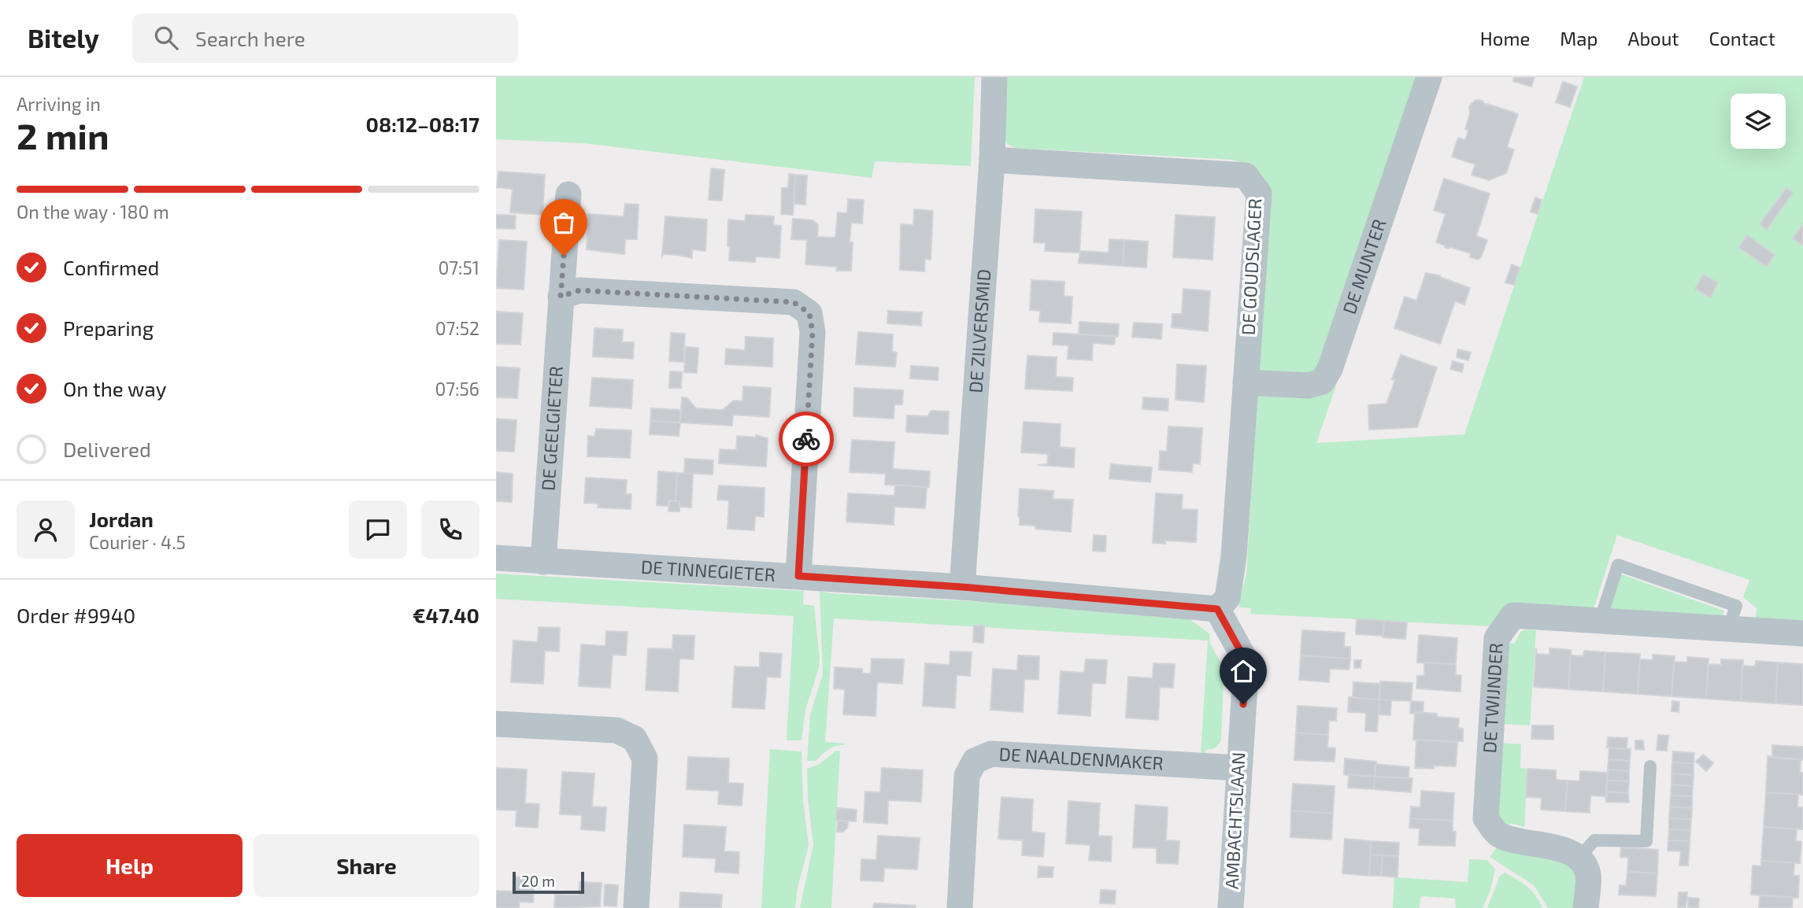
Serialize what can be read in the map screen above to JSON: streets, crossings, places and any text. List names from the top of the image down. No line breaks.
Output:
{"streets":{"street":["DE GOUDSLAGER","DE MUNTER","DE ZILVERSMID","DE GEELGIETER","DE TINNEGIETER","DE TWIJNDER","DE NAALDENMAKER","AMBACHTSLAAN"]},"crossings":[["DE GOUDSLAGER","DE MUNTER"],["DE GOUDSLAGER","DE ZILVERSMID"],["DE GOUDSLAGER","DE TINNEGIETER"],["DE GOUDSLAGER","AMBACHTSLAAN"],["DE ZILVERSMID","DE TINNEGIETER"],["DE GEELGIETER","DE TINNEGIETER"],["DE TINNEGIETER","AMBACHTSLAAN"],["DE NAALDENMAKER","AMBACHTSLAAN"]],"scale_bar":"20 m","page":{"header":"Bitely","search":"Search here","nav":["Home","Map","About","Contact"],"heading":["2 min","Arriving in","08:12–08:17"],"panel":["Jordan","Courier · 4.5","Order #9940","€47.40"],"bar":"On the way · 180 m","list":[["Confirmed","07:51"],["Preparing","07:52"],["On the way","07:56"],"Delivered"],"buttons":["Help","Share"],"scale":"20 m"}}
